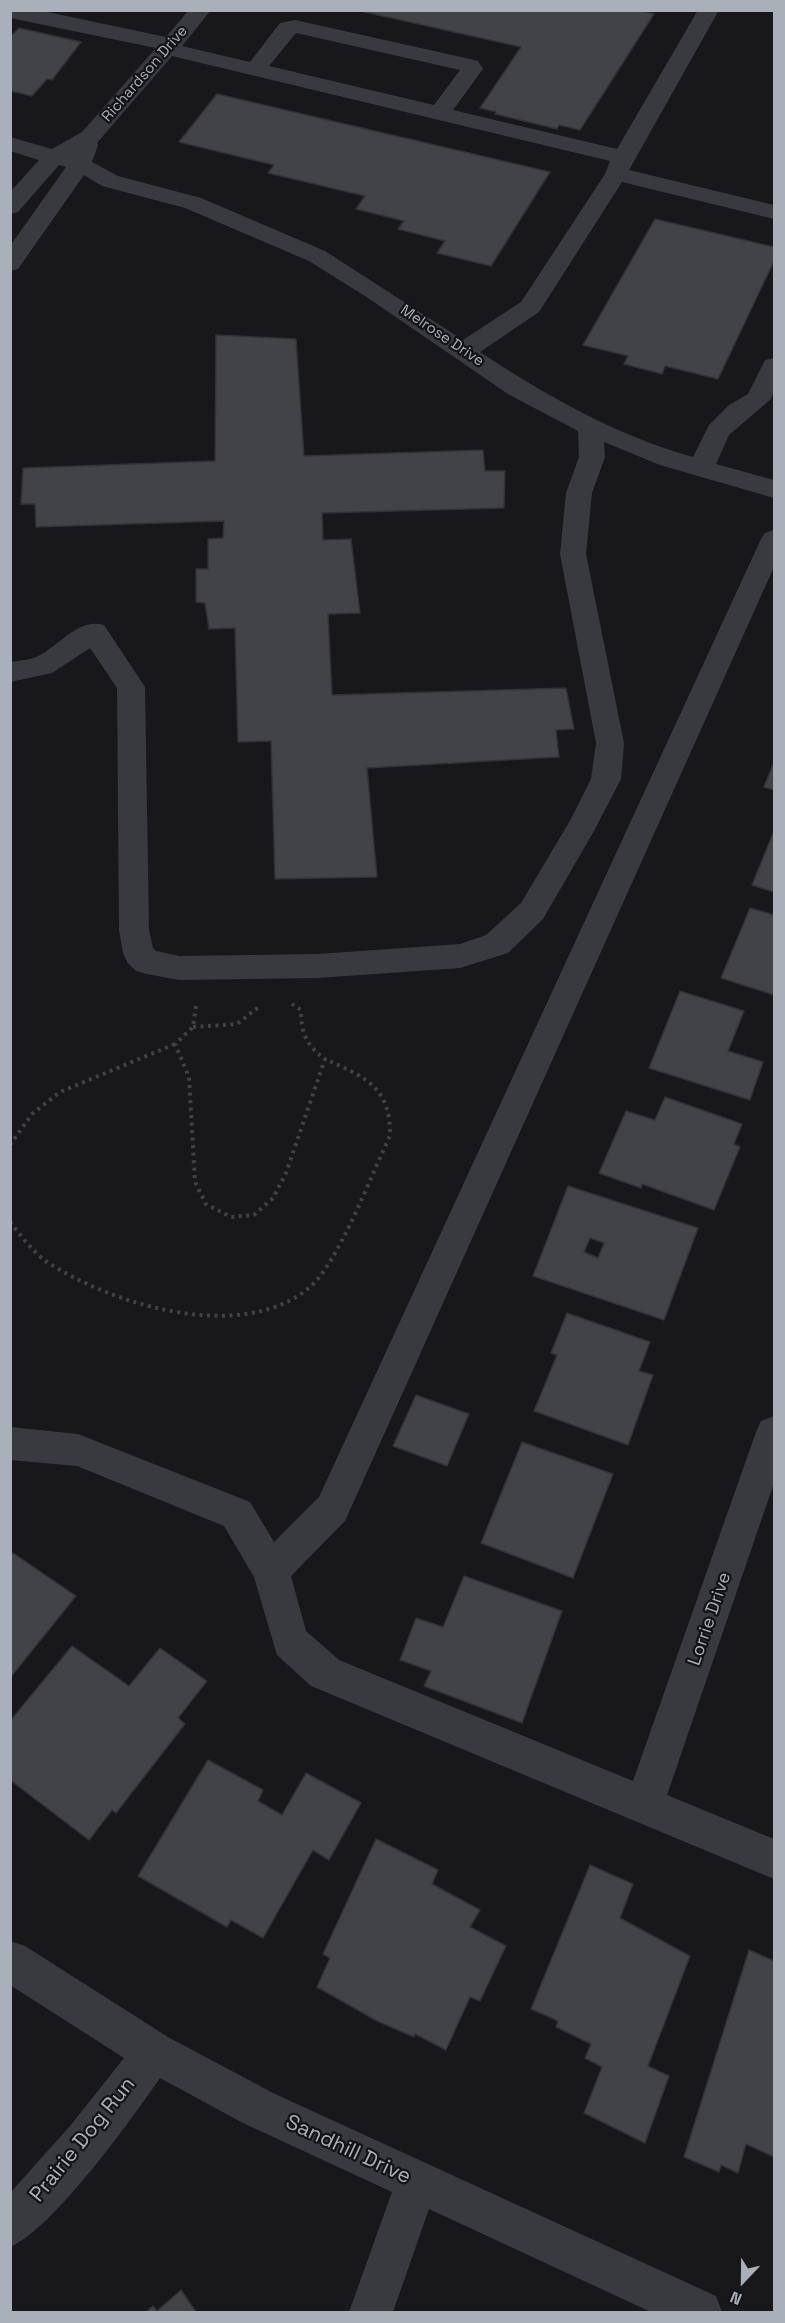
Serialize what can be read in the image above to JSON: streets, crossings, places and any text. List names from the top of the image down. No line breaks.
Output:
{"streets":{"street":["Richardson Drive","Melrose Drive","Lorrie Drive","Prairie Dog Run","Sandhill Drive"]},"crossings":[["Richardson Drive","Melrose Drive"],["Prairie Dog Run","Sandhill Drive"]],"north":"bottom"}
